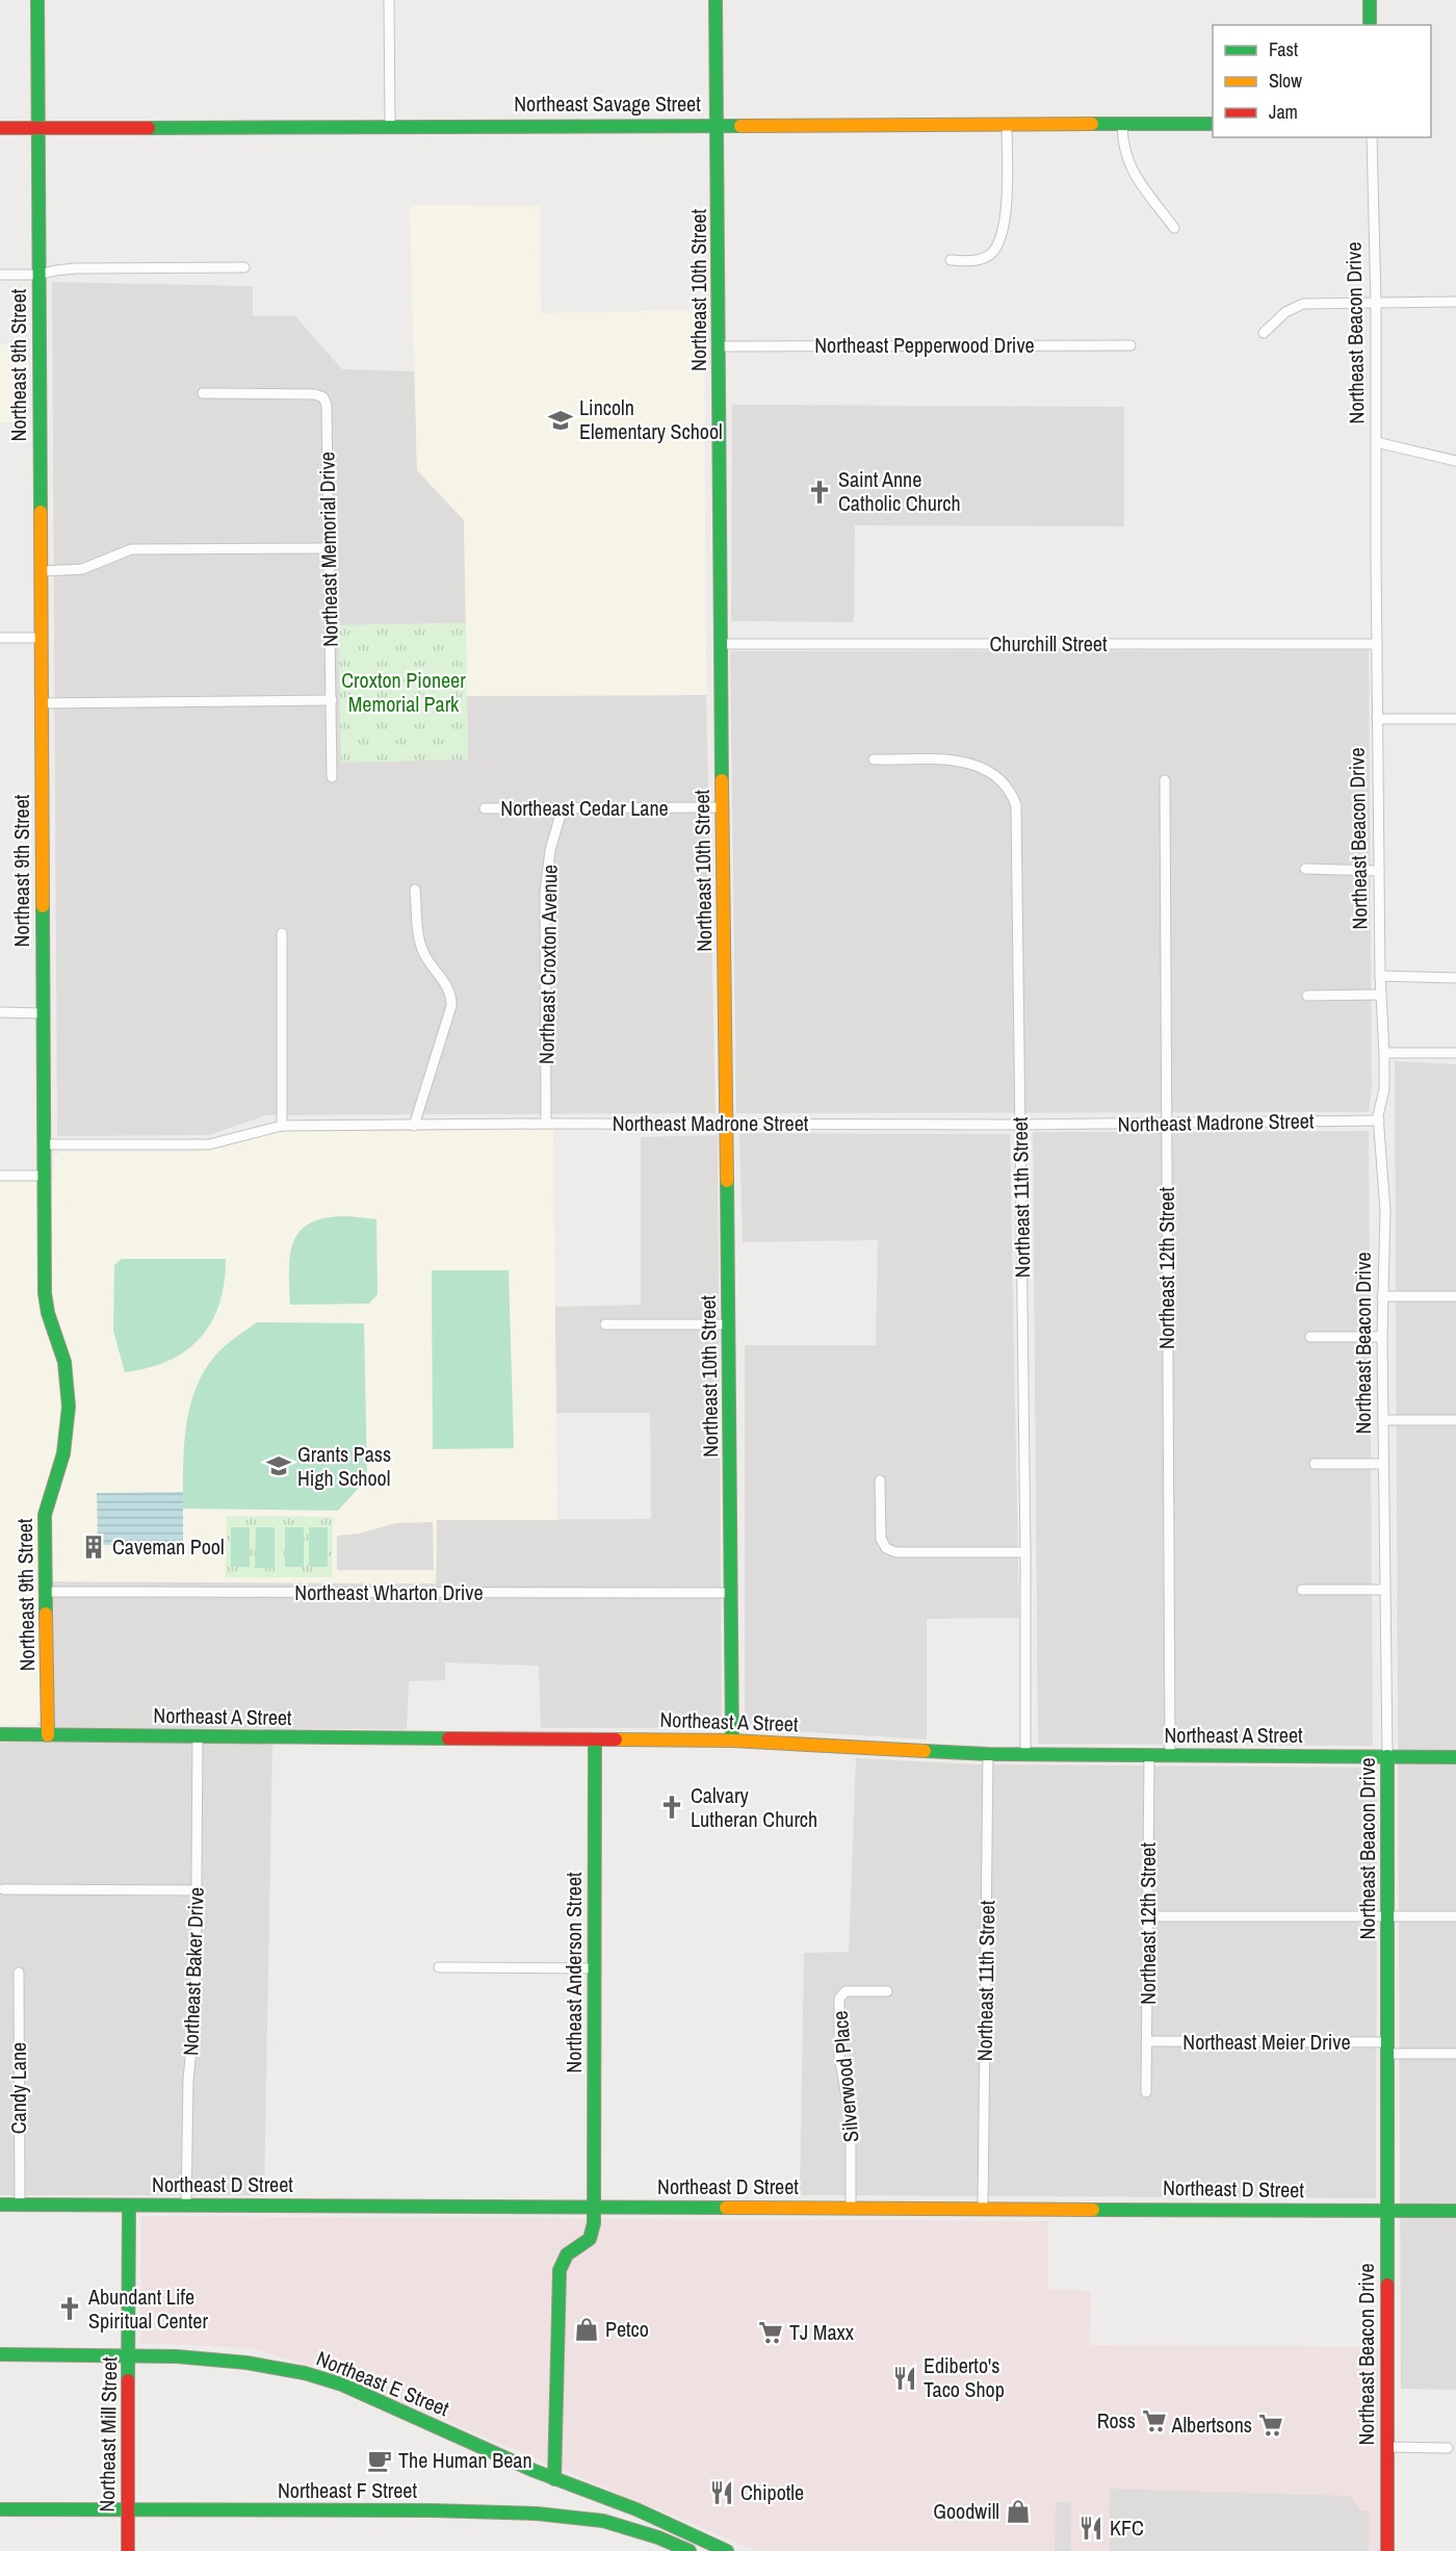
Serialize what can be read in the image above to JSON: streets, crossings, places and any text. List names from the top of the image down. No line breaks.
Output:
{"streets":{"street":["Northeast Savage Street","Northeast 10th Street","Northeast Beacon Drive","Northeast Pepperwood Drive","Northeast 9th Street","Northeast Memorial Drive","Churchill Street","Northeast Cedar Lane","Northeast Croxton Avenue","Northeast Madrone Street","Northeast 11th Street","Northeast 12th Street","Northeast Wharton Drive","Northeast A Street","Northeast Baker Drive","Northeast Anderson Street","Northeast Meier Drive","Silverwood Place","Candy Lane","Northeast D Street","Northeast E Street","Northeast Mill Street","Northeast F Street"]},"crossings":[["Northeast Savage Street","Northeast 10th Street"],["Northeast Savage Street","Northeast 9th Street"],["Northeast 10th Street","Northeast Pepperwood Drive"],["Northeast 10th Street","Churchill Street"],["Northeast 10th Street","Northeast Cedar Lane"],["Northeast 10th Street","Northeast Madrone Street"],["Northeast 10th Street","Northeast Wharton Drive"],["Northeast 10th Street","Northeast A Street"],["Northeast Beacon Drive","Churchill Street"],["Northeast Beacon Drive","Northeast Madrone Street"],["Northeast Beacon Drive","Northeast A Street"],["Northeast Beacon Drive","Northeast Meier Drive"],["Northeast Beacon Drive","Northeast D Street"],["Northeast 9th Street","Northeast Madrone Street"],["Northeast 9th Street","Northeast Wharton Drive"],["Northeast 9th Street","Northeast A Street"],["Northeast Cedar Lane","Northeast Croxton Avenue"],["Northeast Croxton Avenue","Northeast Madrone Street"],["Northeast Madrone Street","Northeast 11th Street"],["Northeast Madrone Street","Northeast 12th Street"],["Northeast 11th Street","Northeast A Street"],["Northeast 11th Street","Northeast D Street"],["Northeast 12th Street","Northeast A Street"],["Northeast 12th Street","Northeast Meier Drive"],["Northeast A Street","Northeast Baker Drive"],["Northeast A Street","Northeast Anderson Street"],["Northeast Baker Drive","Northeast D Street"],["Northeast Anderson Street","Northeast D Street"],["Northeast Anderson Street","Northeast E Street"],["Silverwood Place","Northeast D Street"],["Candy Lane","Northeast D Street"],["Northeast D Street","Northeast Mill Street"],["Northeast E Street","Northeast Mill Street"],["Northeast Mill Street","Northeast F Street"]],"parks":["Croxton Pioneer Memorial Park"],"places":{"school or university":["Lincoln Elementary School","Grants Pass High School"],"church":["Saint Anne Catholic Church","Calvary Lutheran Church","Abundant Life Spiritual Center"],"building":["Caveman Pool"],"shop":["Petco","Goodwill"],"supermarket":["TJ Maxx","Ross","Albertsons"],"restaurant":["Ediberto's Taco Shop","Chipotle","KFC"],"cafe":["The Human Bean"]},"legend":["Fast","Slow","Jam"]}
